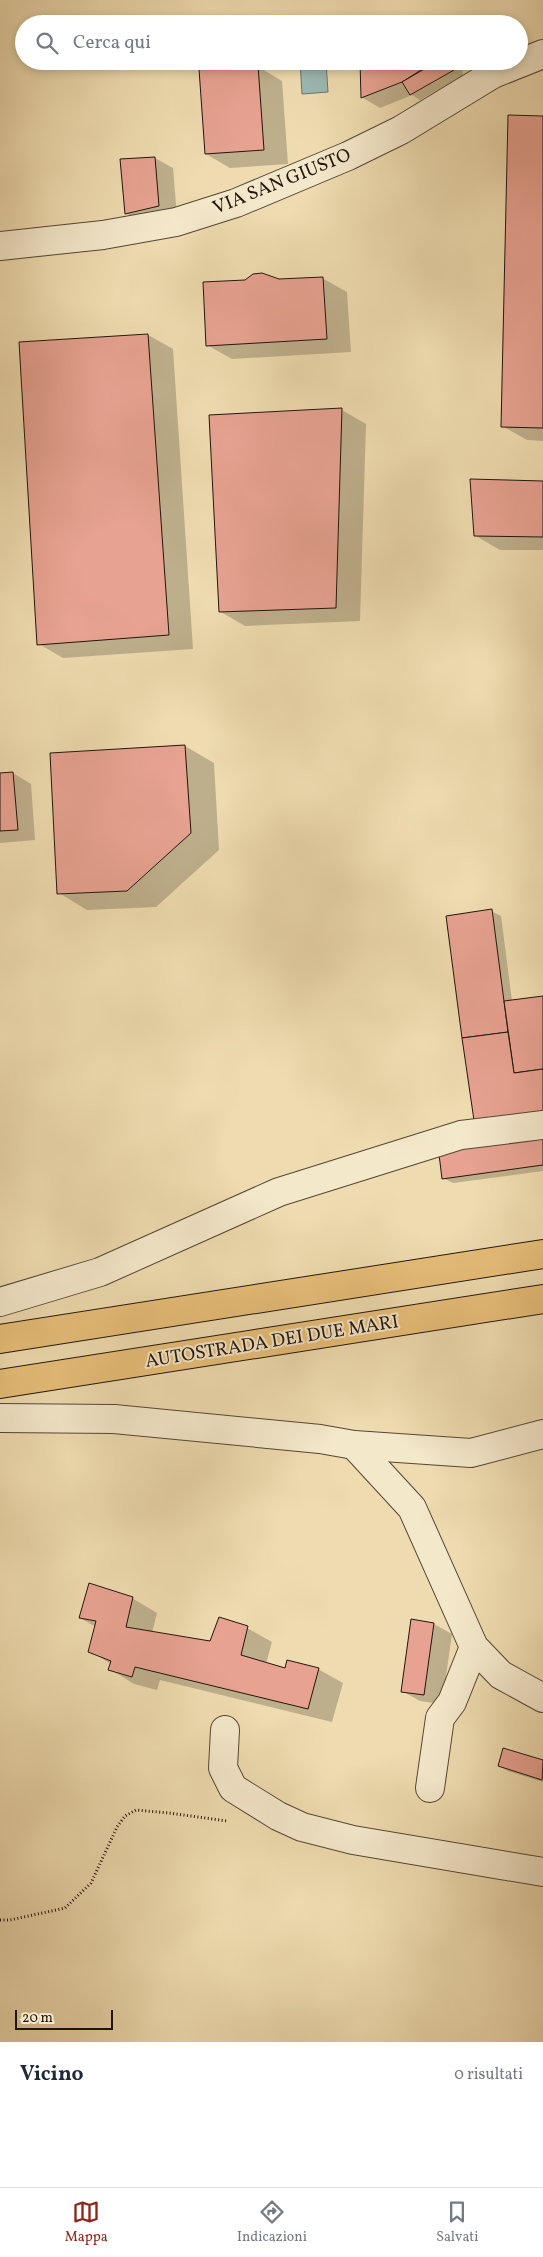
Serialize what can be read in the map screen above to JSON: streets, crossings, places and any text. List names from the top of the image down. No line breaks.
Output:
{"streets":{"highway":["AUTOSTRADA DEI DUE MARI"],"street":["VIA SAN GIUSTO"]},"scale_bar":"20 m","page":{"search":"Cerca qui","scale":"20 m","heading":["Vicino","0 risultati"],"nav":["Mappa","Indicazioni","Salvati"]}}
